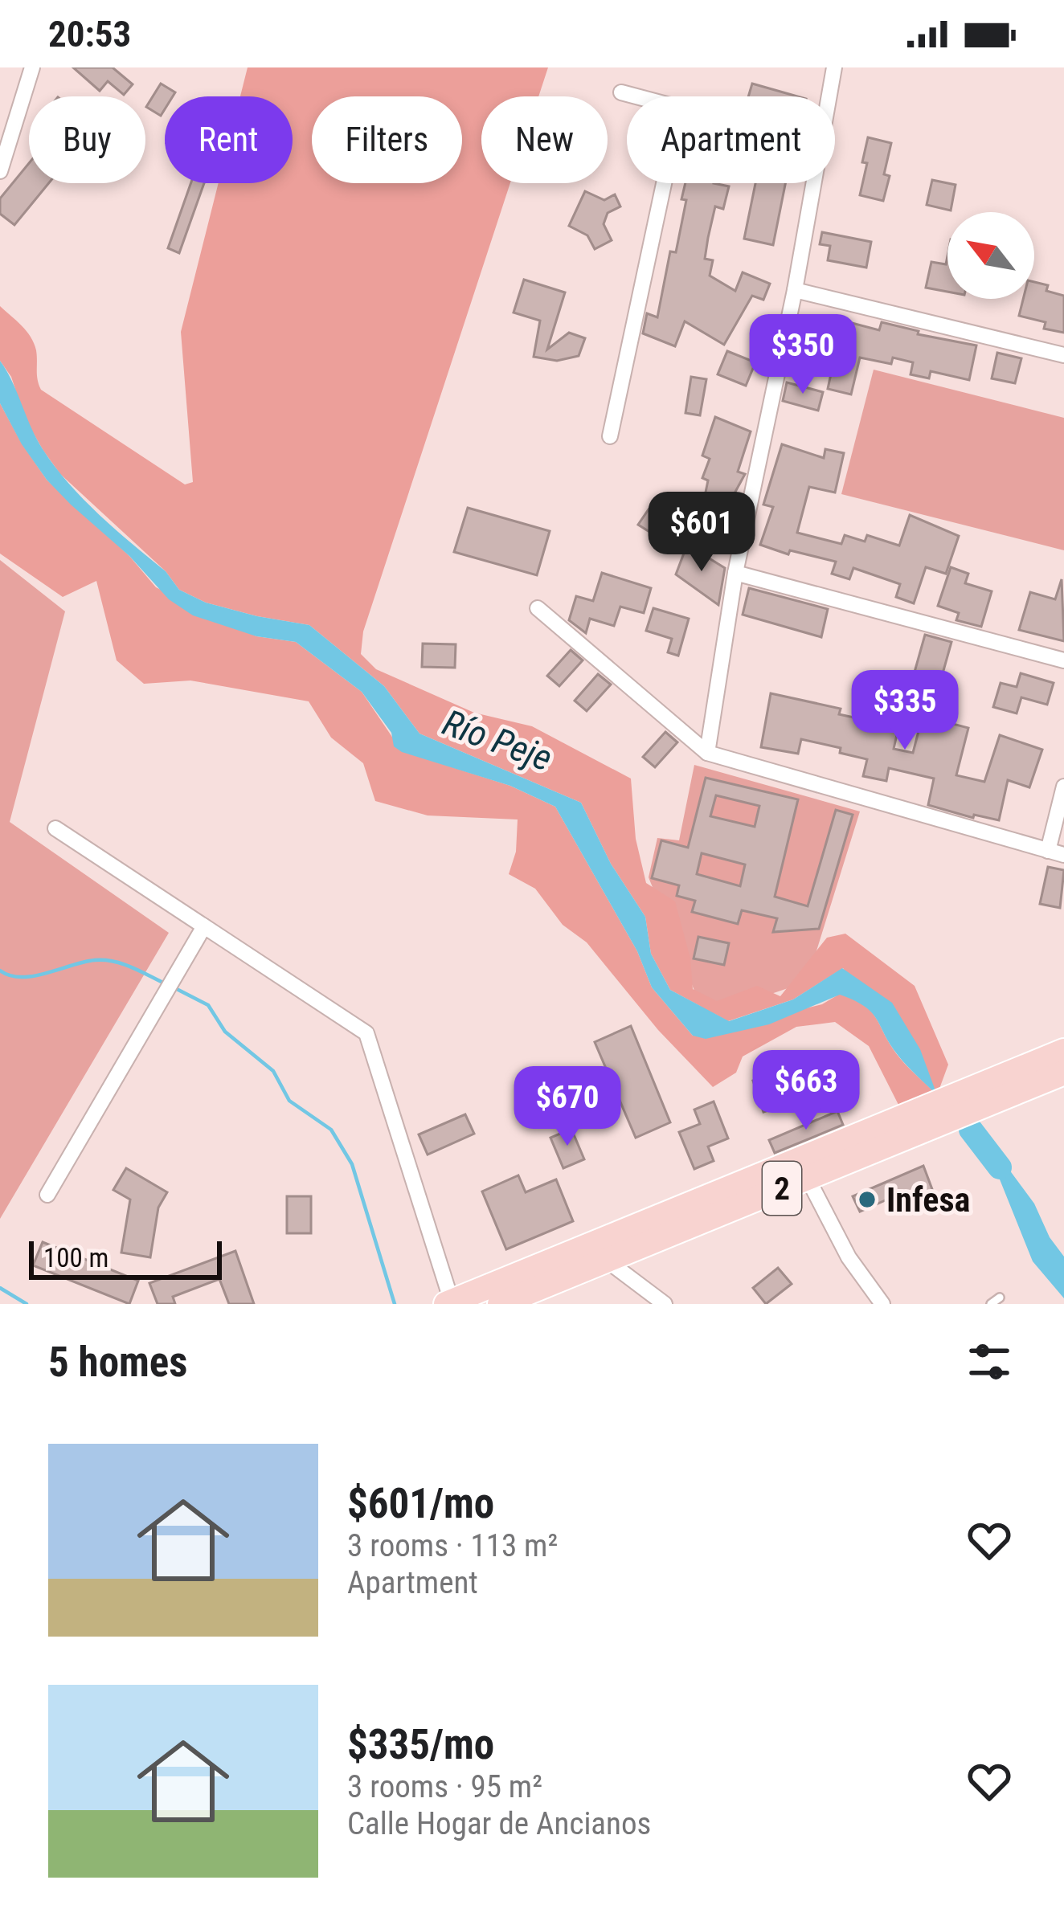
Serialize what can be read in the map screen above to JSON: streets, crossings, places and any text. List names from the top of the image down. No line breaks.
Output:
{"streets":{"highway":["2"]},"water":["Río Peje"],"places":["Infesa"],"scale_bar":"100 m","north":"top left","page":{"status":"20:53","chip":["Buy","Rent","Filters","New","Apartment"],"price":["$350","$601","$335","$663","$670"],"scale":"100 m","heading":"5 homes","list":[{"name":"$601/mo","note":"3 rooms · 113 m² · Apartment"},{"name":"$335/mo","note":"3 rooms · 95 m² · Calle Hogar de Ancianos"}]}}
